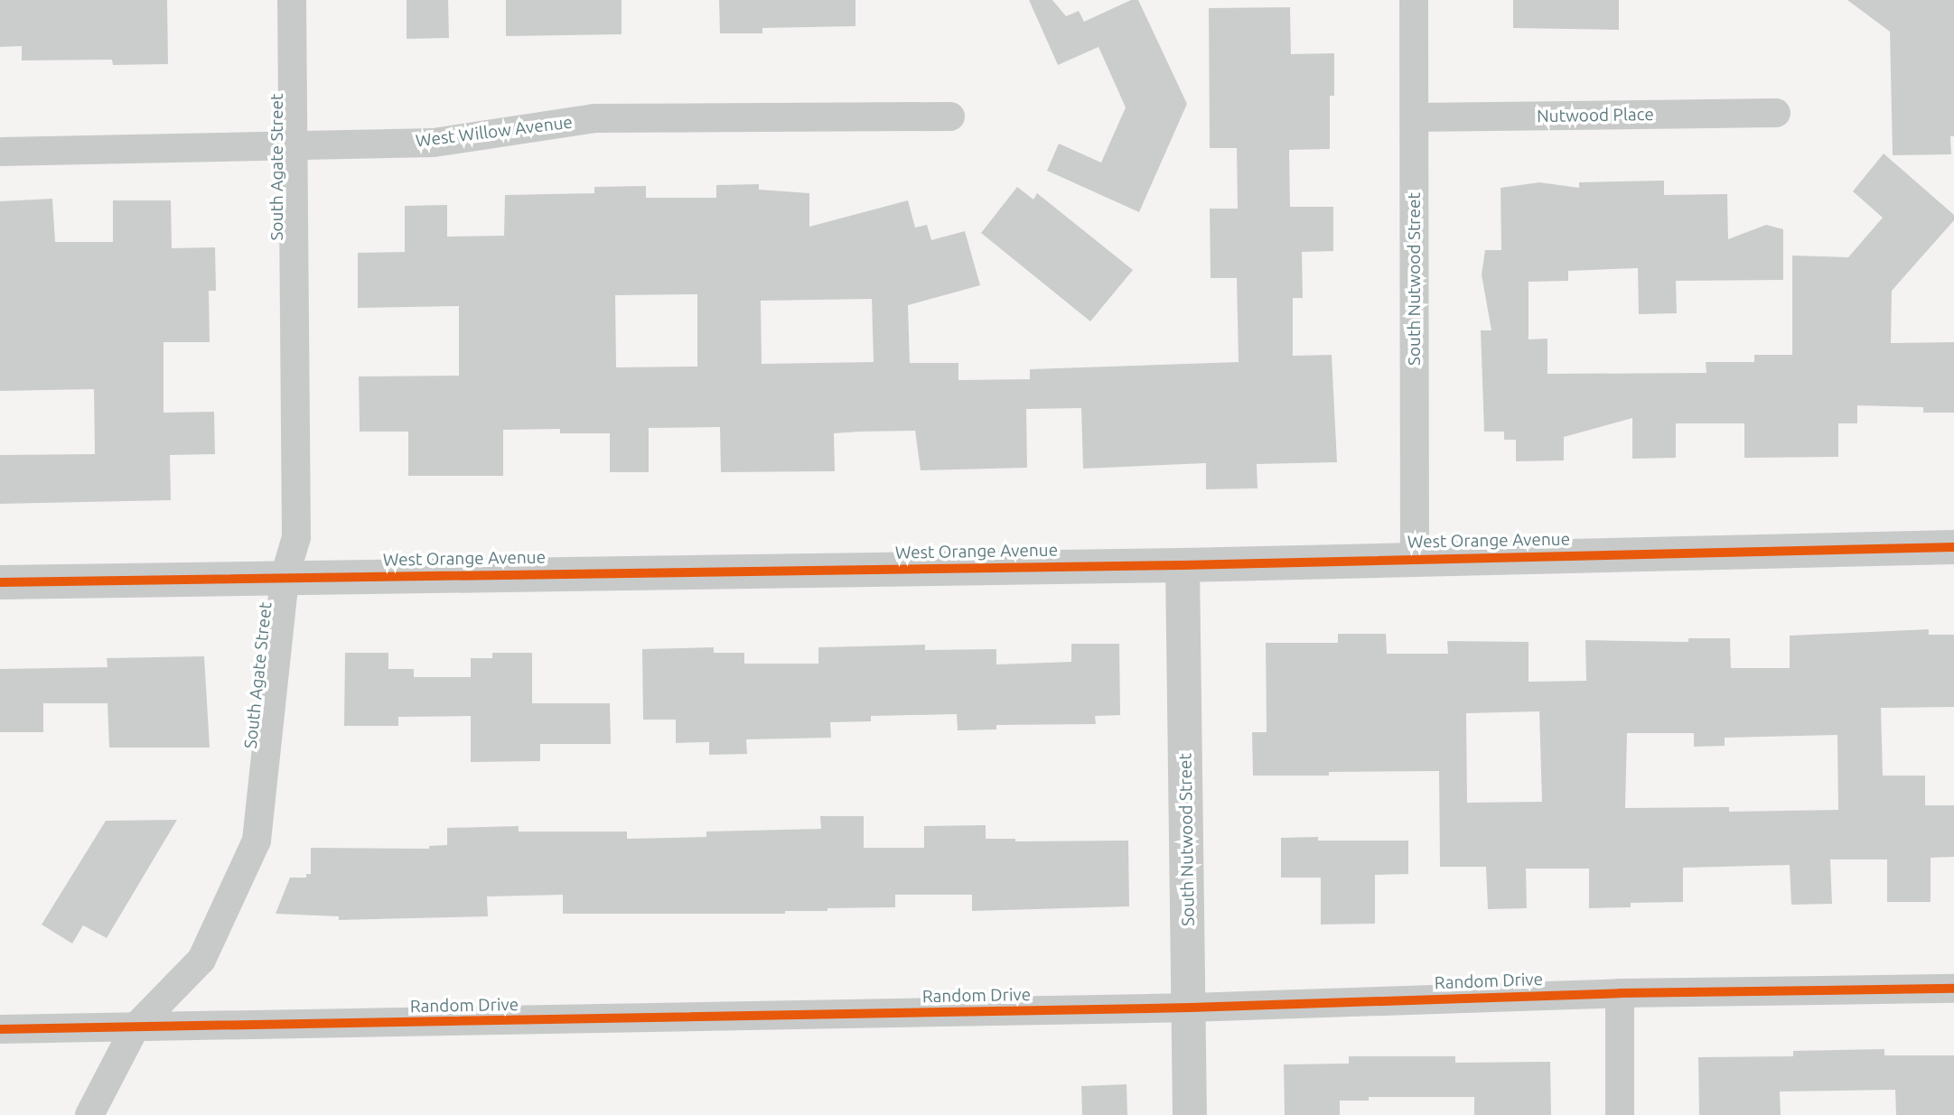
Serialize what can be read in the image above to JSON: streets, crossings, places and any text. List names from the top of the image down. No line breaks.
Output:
{"streets":{"street":["Nutwood Place","West Willow Avenue","South Agate Street","South Nutwood Street","West Orange Avenue","Random Drive"]},"crossings":[["Nutwood Place","South Nutwood Street"],["West Willow Avenue","South Agate Street"],["South Agate Street","West Orange Avenue"],["South Agate Street","Random Drive"],["South Nutwood Street","West Orange Avenue"],["South Nutwood Street","Random Drive"]]}
